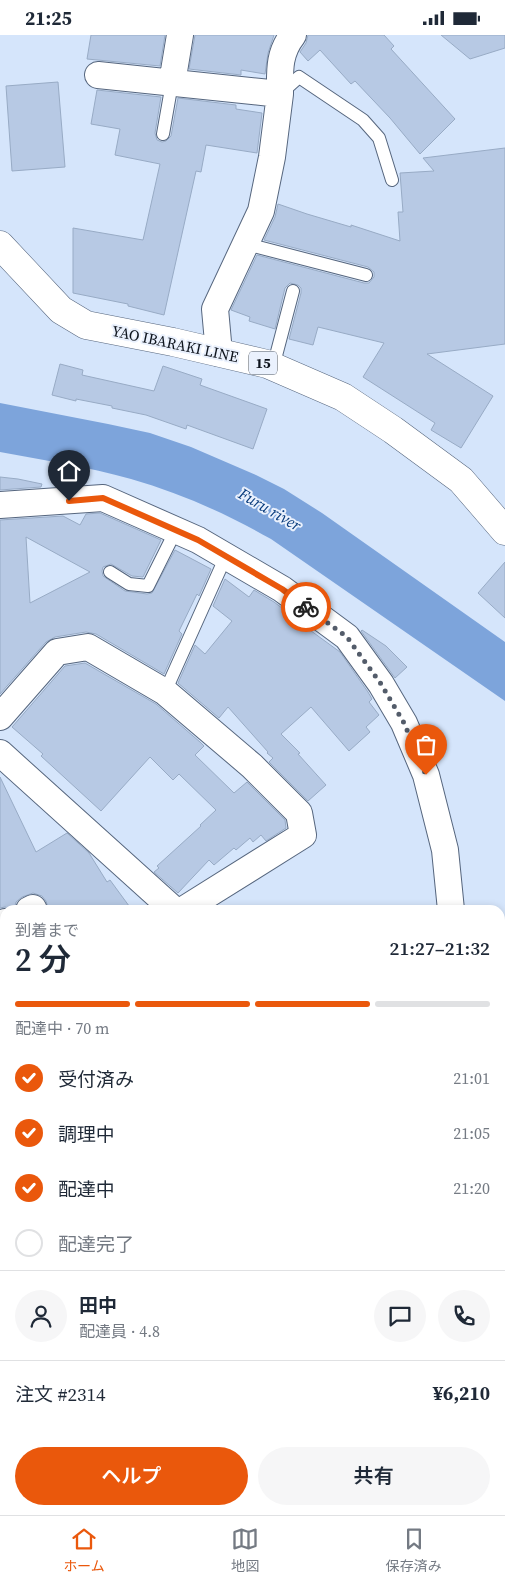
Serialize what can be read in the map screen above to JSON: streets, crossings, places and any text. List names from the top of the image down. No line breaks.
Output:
{"streets":{"main road":["YAO IBARAKI LINE","15"]},"water":["Furu river"],"page":{"status":"21:25","heading":["2 分","到着まで","21:27–21:32"],"panel":["田中","配達員 · 4.8","注文 #2314","¥6,210"],"bar":"配達中 · 70 m","list":[["受付済み","21:01"],["調理中","21:05"],["配達中","21:20"],"配達完了"],"buttons":["ヘルプ","共有"],"tabs":["ホーム","地図","保存済み"]}}
